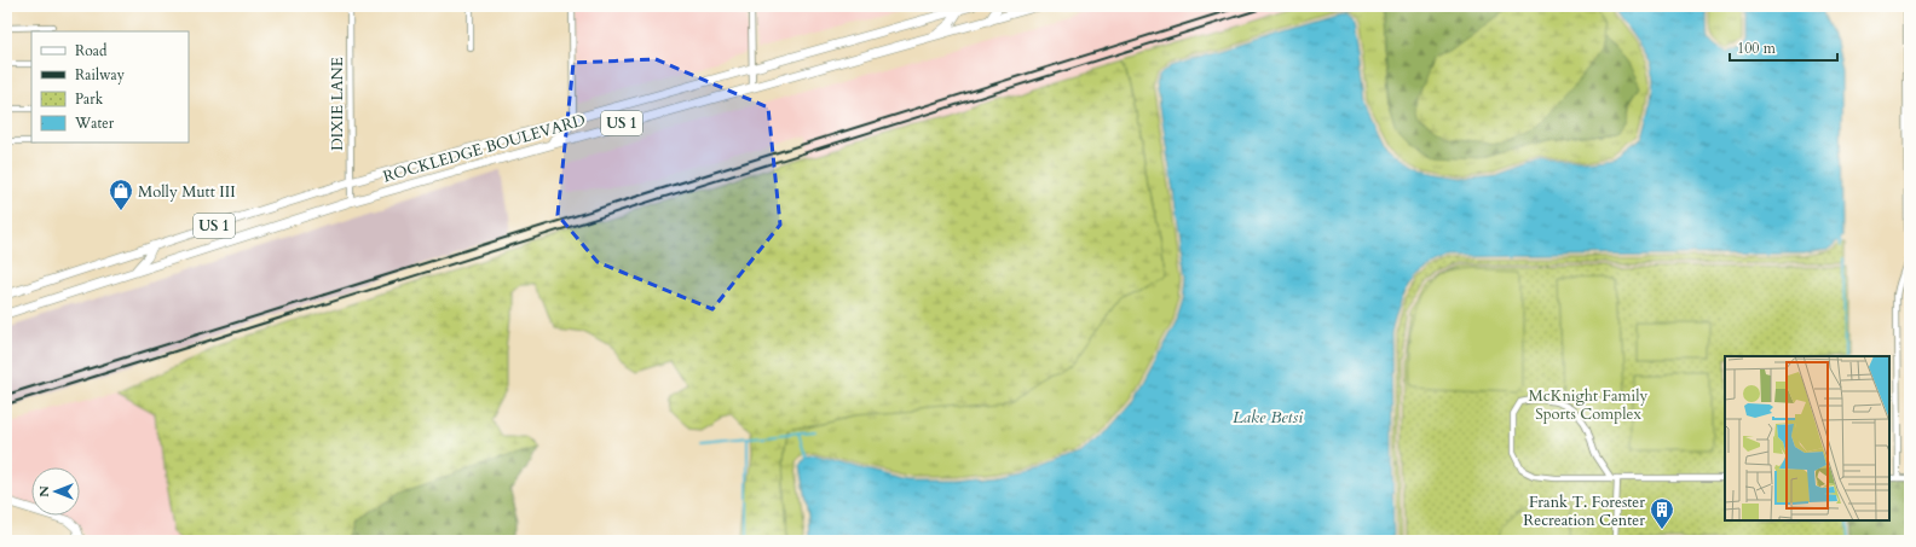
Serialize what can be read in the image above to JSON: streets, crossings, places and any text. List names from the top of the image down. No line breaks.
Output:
{"streets":{"main road":["US 1","ROCKLEDGE BOULEVARD"],"street":["DIXIE LANE"]},"crossings":[["DIXIE LANE","ROCKLEDGE BOULEVARD"]],"water":["Lake Betsi"],"parks":["McKnight Family Sports Complex"],"places":{"shop":["Molly Mutt III"],"building":["Frank T. Forester Recreation Center"]},"legend":["Road","Railway","Park","Water"],"scale_bar":"100 m","north":"left"}
